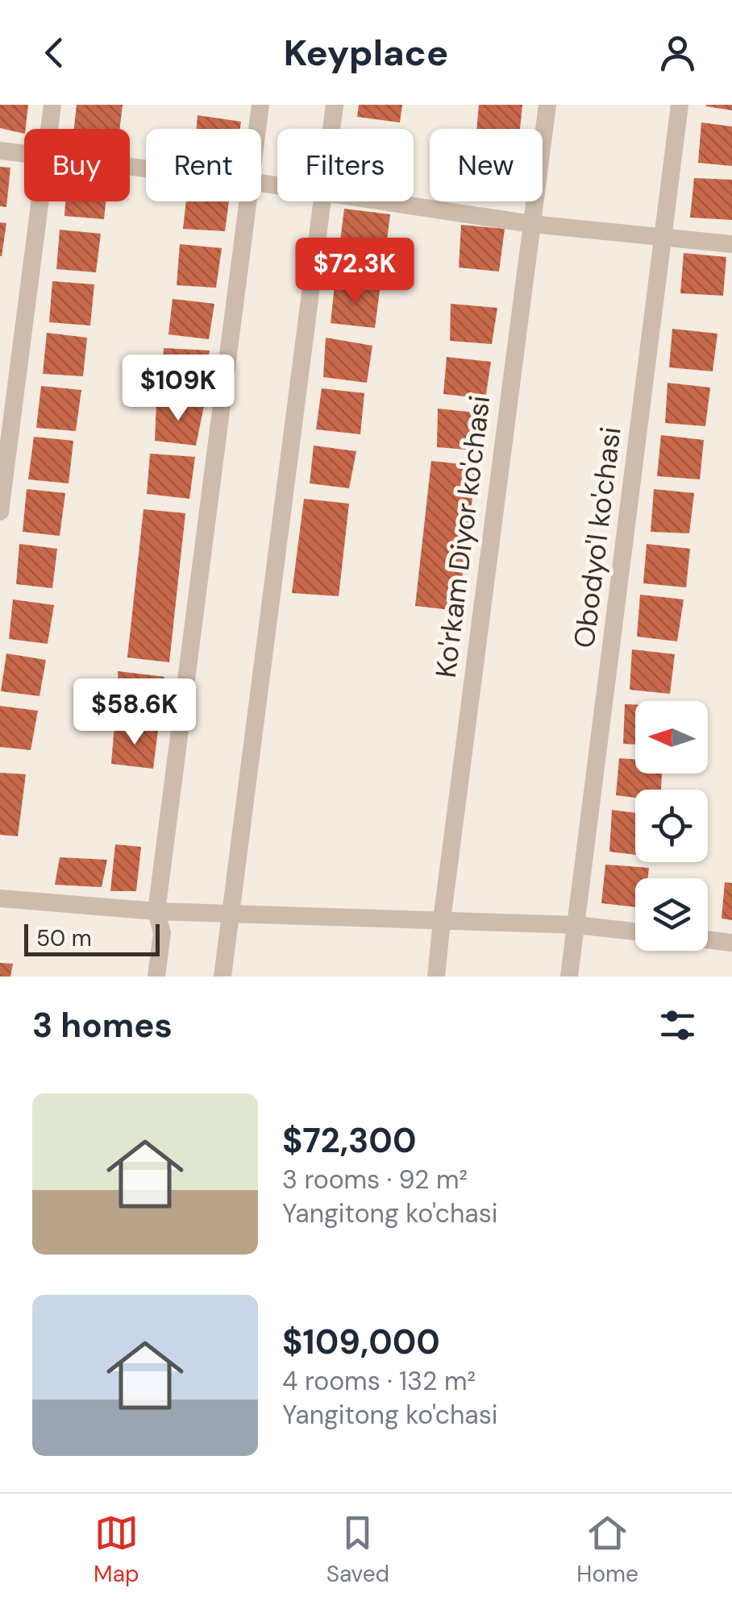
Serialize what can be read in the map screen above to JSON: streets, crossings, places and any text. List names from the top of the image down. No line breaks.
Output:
{"streets":{"street":["Ko'rkam Diyor ko'chasi","Obodyo'l ko'chasi"]},"scale_bar":"50 m","north":"left","page":{"header":"Keyplace","chip":["Buy","Rent","Filters","New"],"price":["$72.3K","$109K","$58.6K"],"scale":"50 m","heading":"3 homes","list":[{"name":"$72,300","note":"3 rooms · 92 m² · Yangitong ko'chasi"},{"name":"$109,000","note":"4 rooms · 132 m² · Yangitong ko'chasi"}],"tabs":["Map","Saved","Home"]}}
